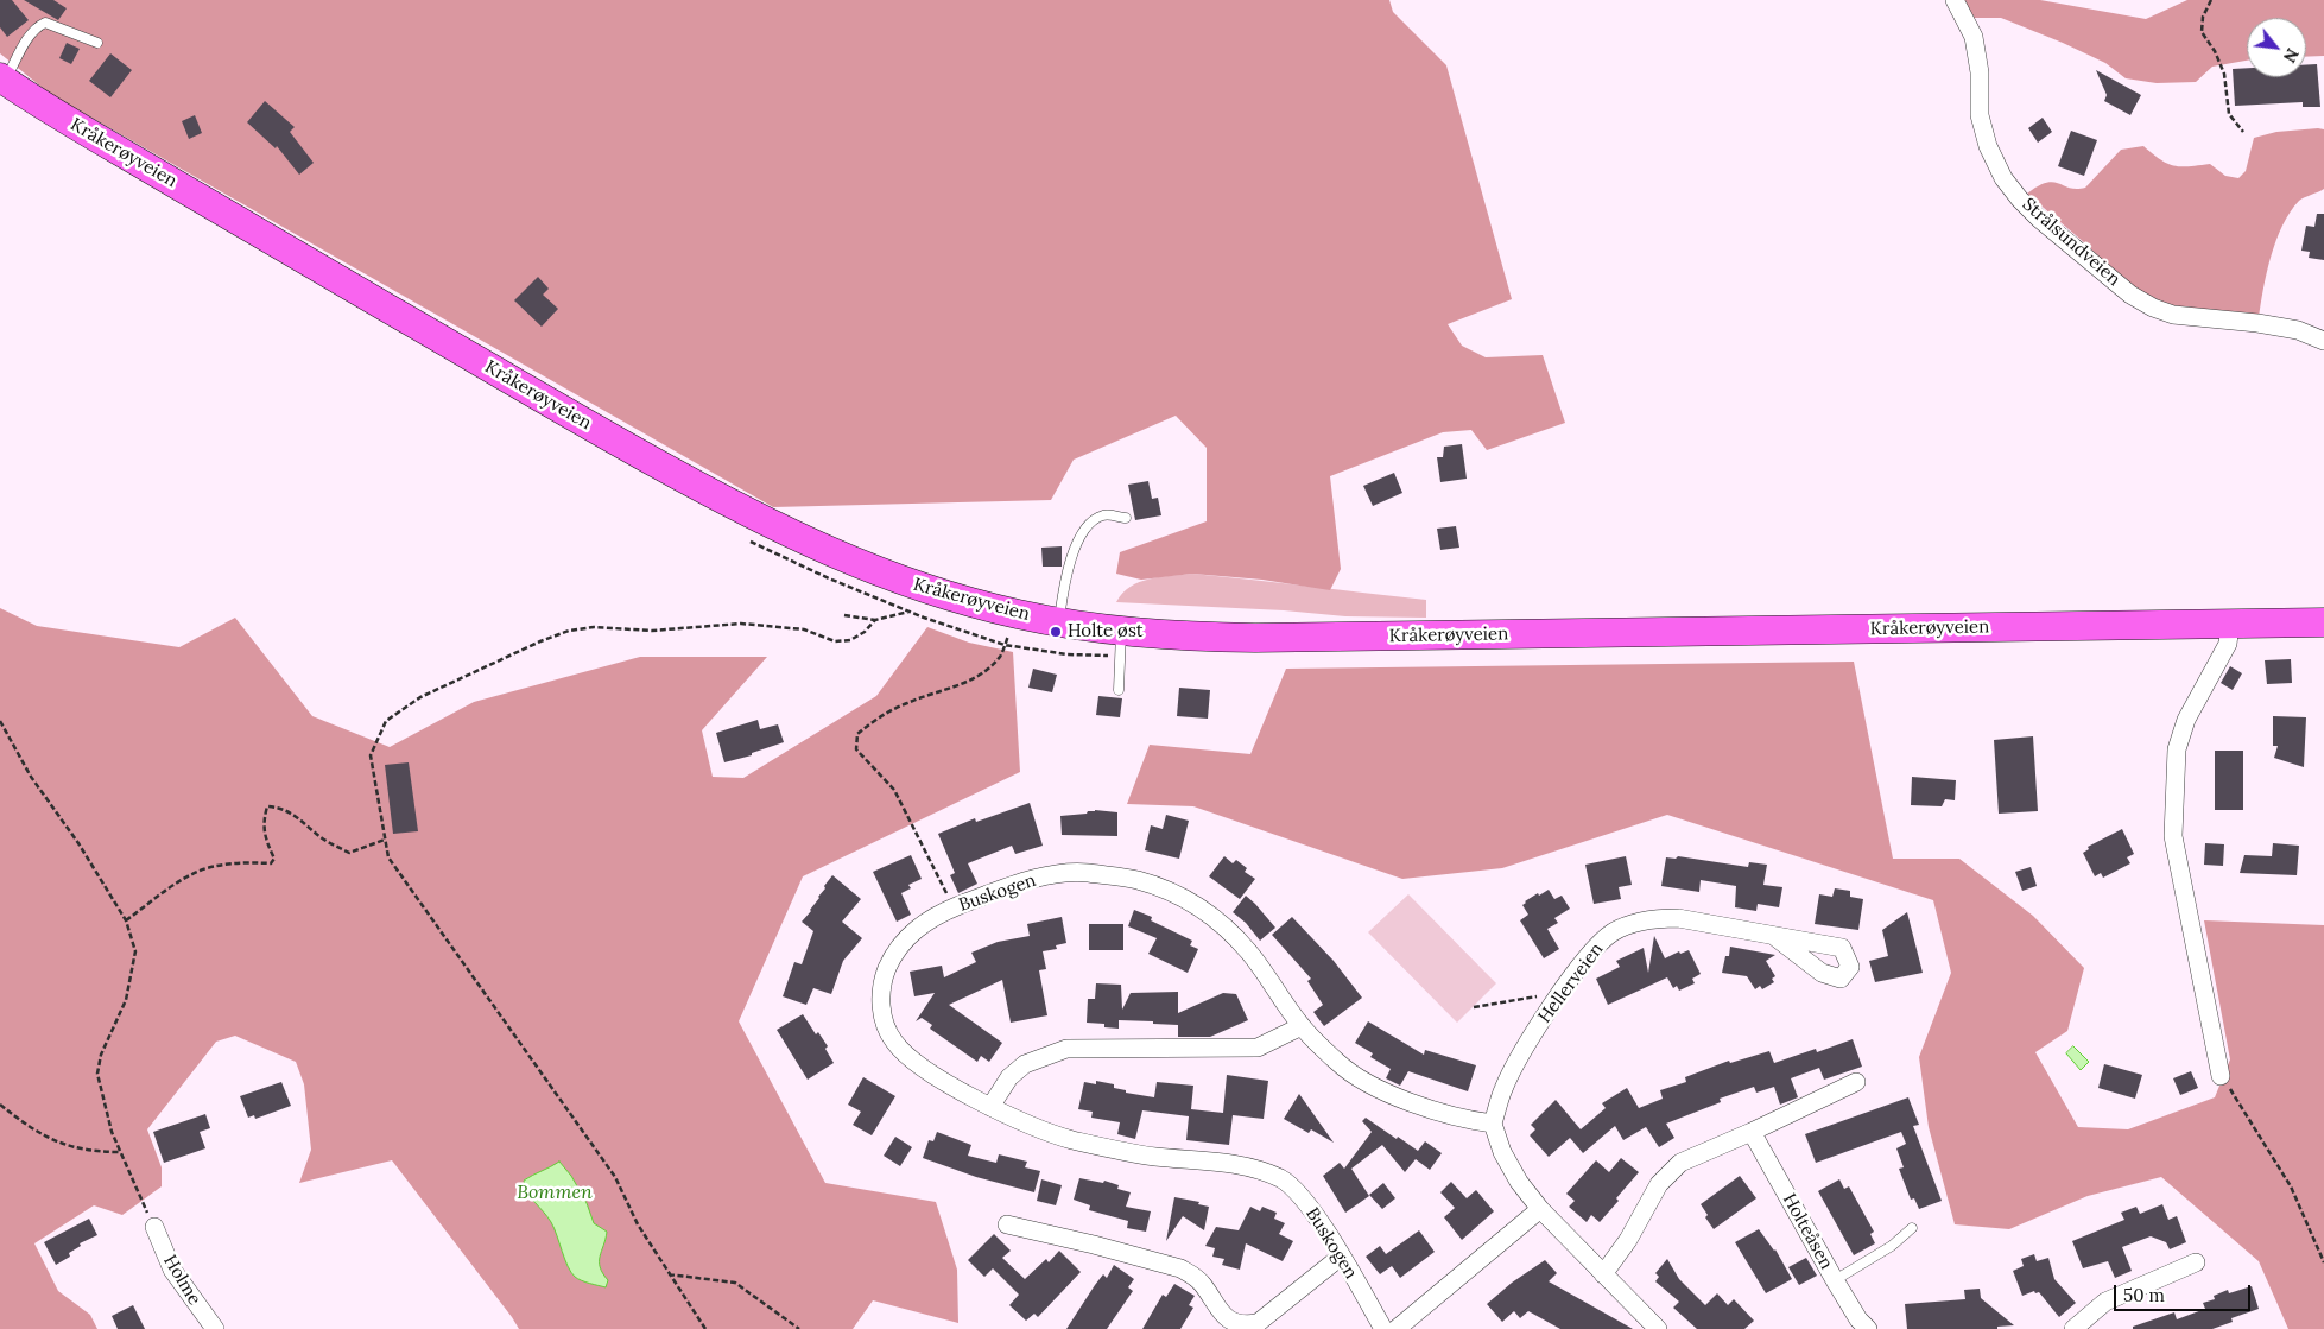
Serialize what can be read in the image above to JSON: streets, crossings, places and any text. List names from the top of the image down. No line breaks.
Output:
{"streets":{"main road":["Kråkerøyveien"],"street":["Strålsundveien","Buskogen","Hellerveien","Holteåsen","Holme"]},"crossings":[["Buskogen","Hellerveien"]],"water":["Bommen"],"places":["Holte øst"],"scale_bar":"50 m","north":"bottom right"}
